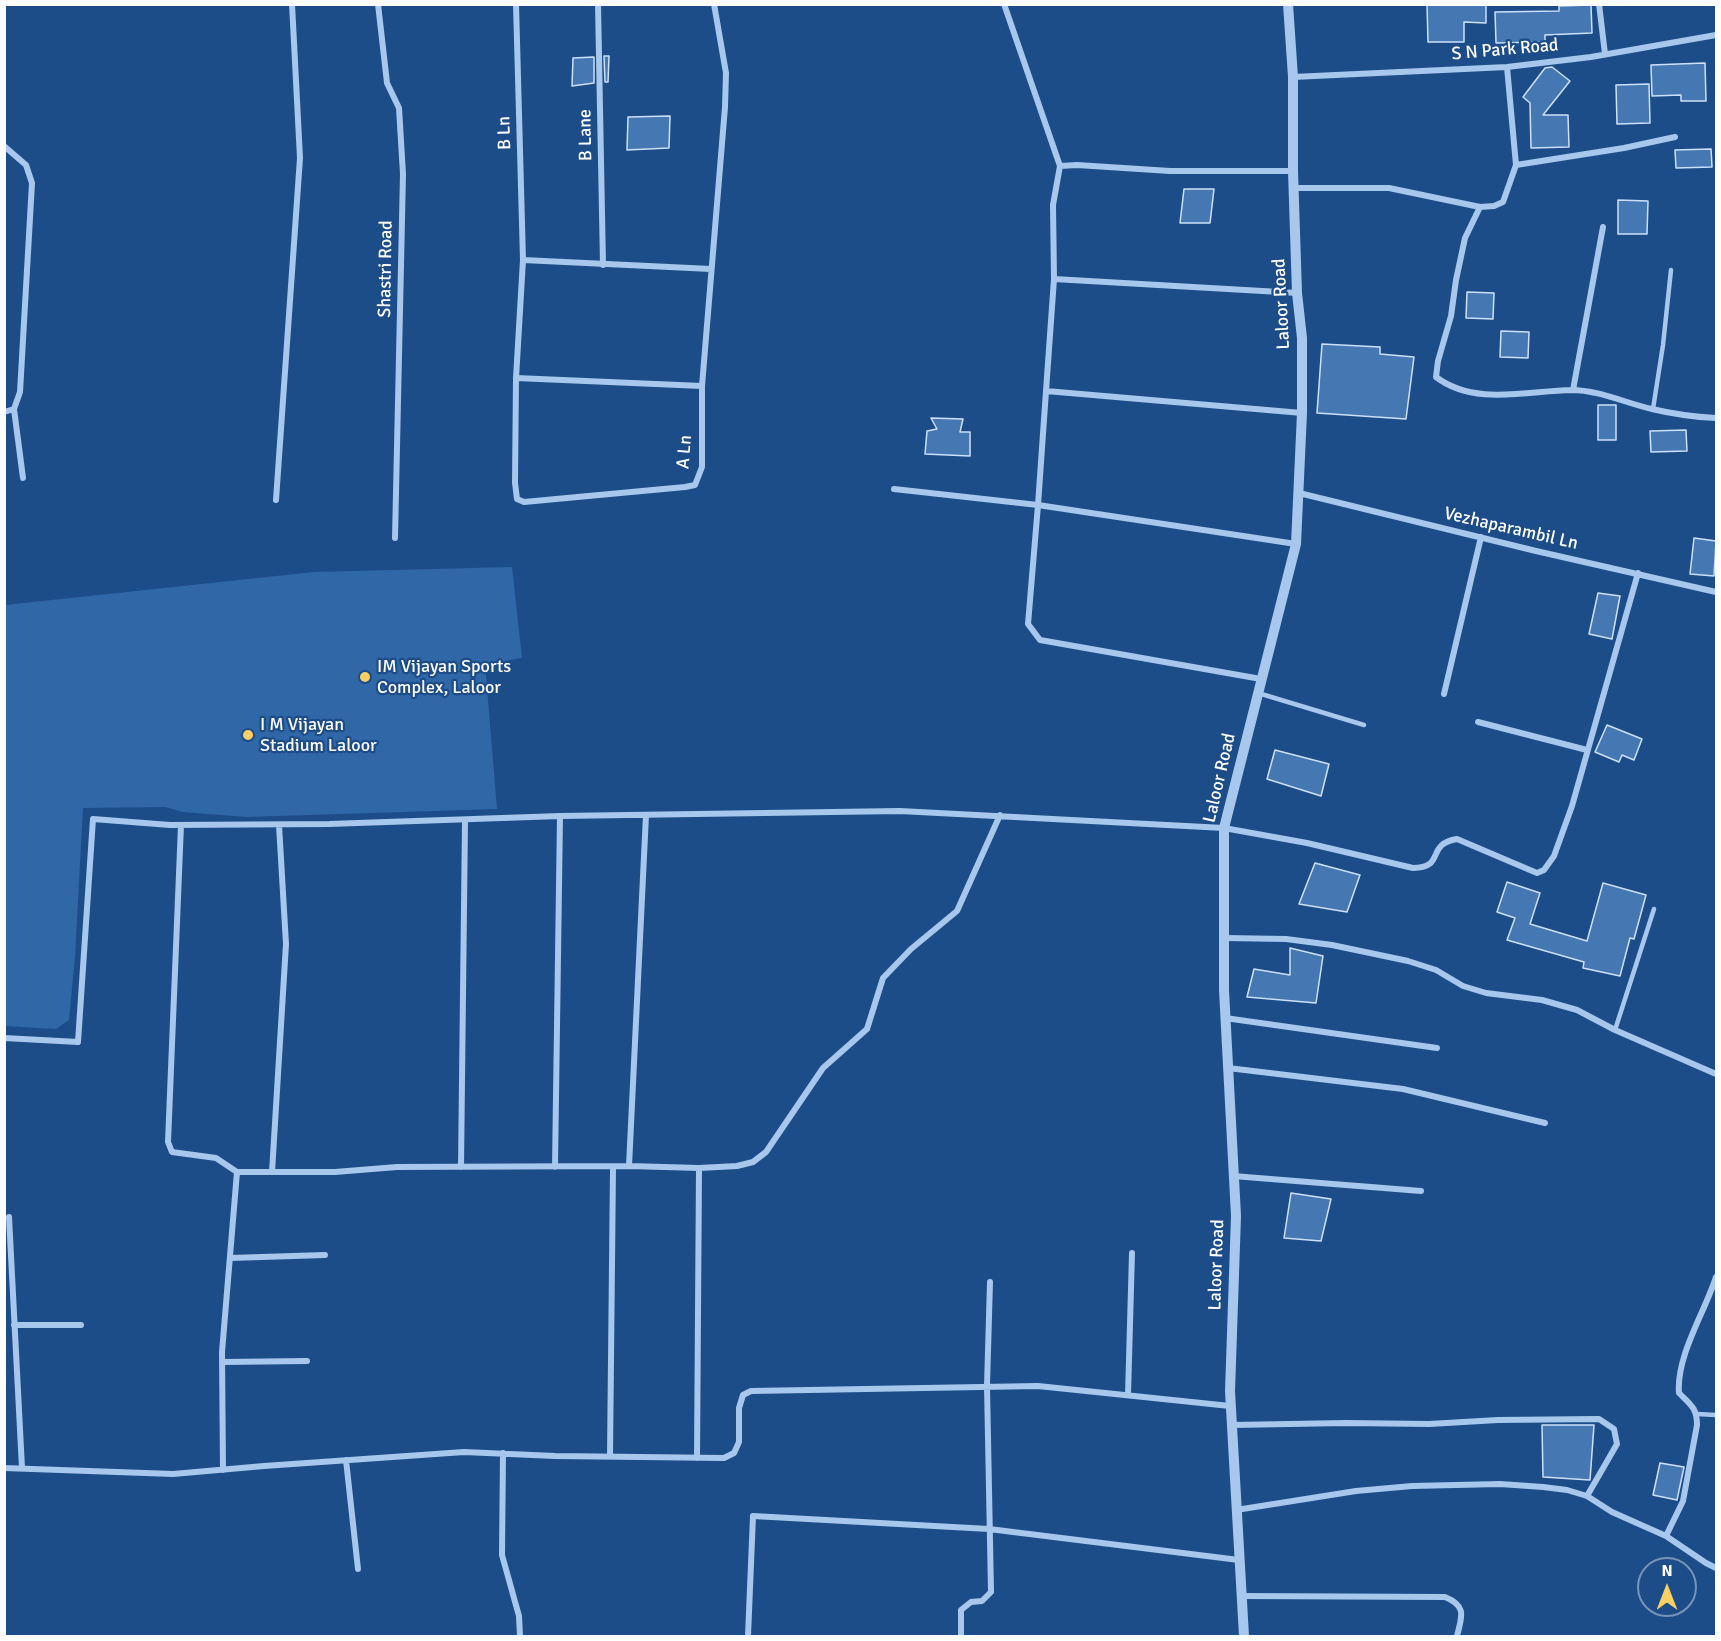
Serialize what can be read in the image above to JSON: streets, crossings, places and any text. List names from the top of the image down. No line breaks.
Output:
{"streets":{"street":["S N Park Road","B Ln","B Lane","Shastri Road","Laloor Road","A Ln","Vezhaparambil Ln"]},"crossings":[["S N Park Road","Laloor Road"],["B Ln","A Ln"],["Laloor Road","Vezhaparambil Ln"]],"places":["IM Vijayan Sports Complex, Laloor","I M Vijayan Stadium Laloor"],"north":"top"}
